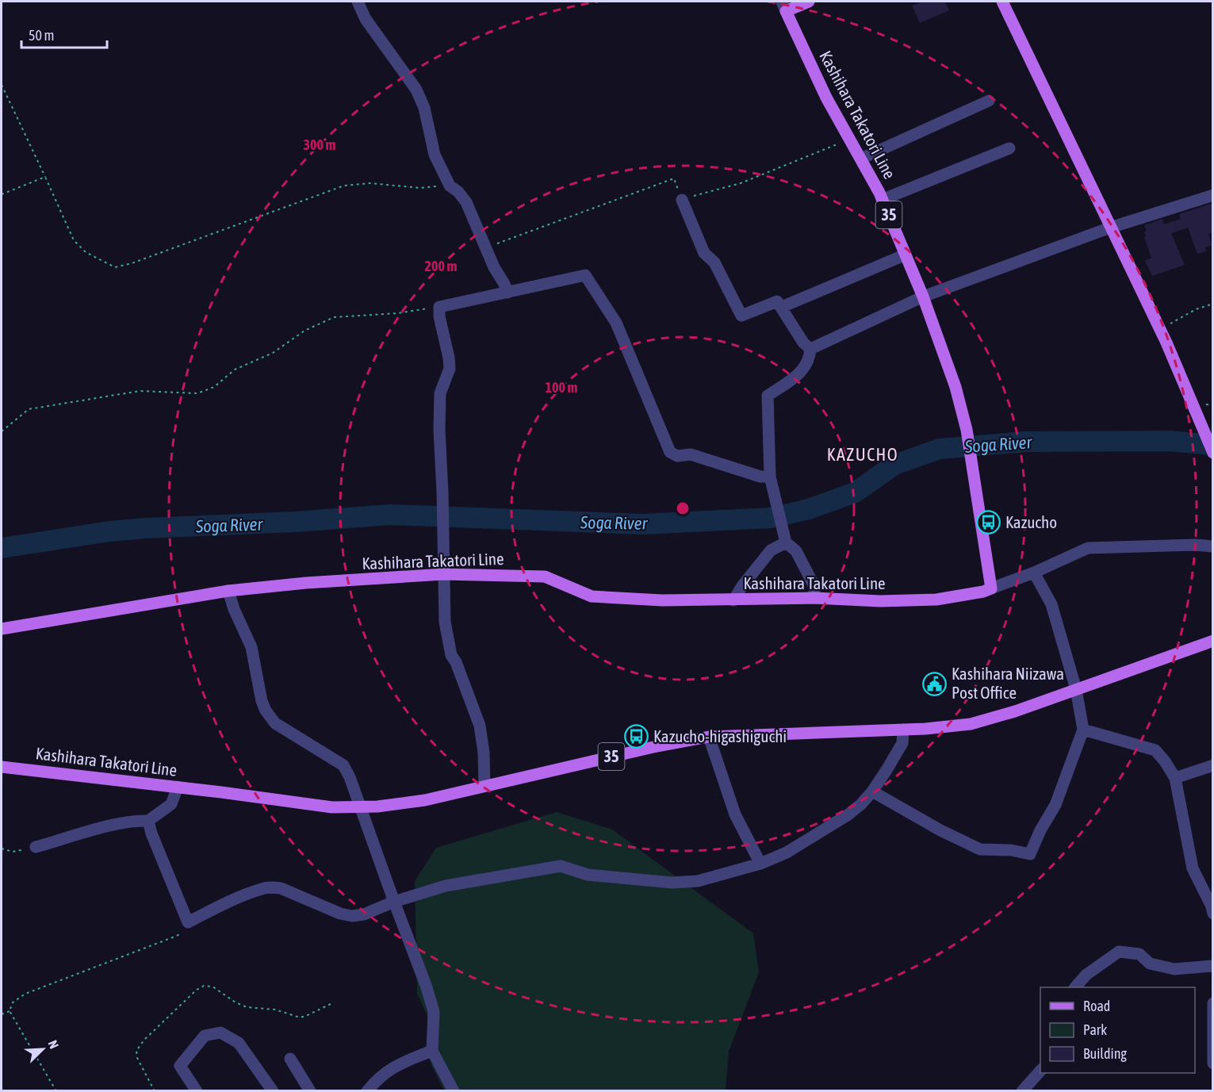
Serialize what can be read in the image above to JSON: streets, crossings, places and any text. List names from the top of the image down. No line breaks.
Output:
{"streets":{"main road":["Kashihara Takatori Line","35"]},"districts":["KAZUCHO"],"water":["Soga River"],"places":{"bus stop":["Kazucho","Kazucho-higashiguchi"],"public building":["Kashihara Niizawa Post Office"]},"legend":["Road","Park","Building"],"scale_bar":"50 m","north":"top right","rings":["300 m","200 m","100 m"]}
